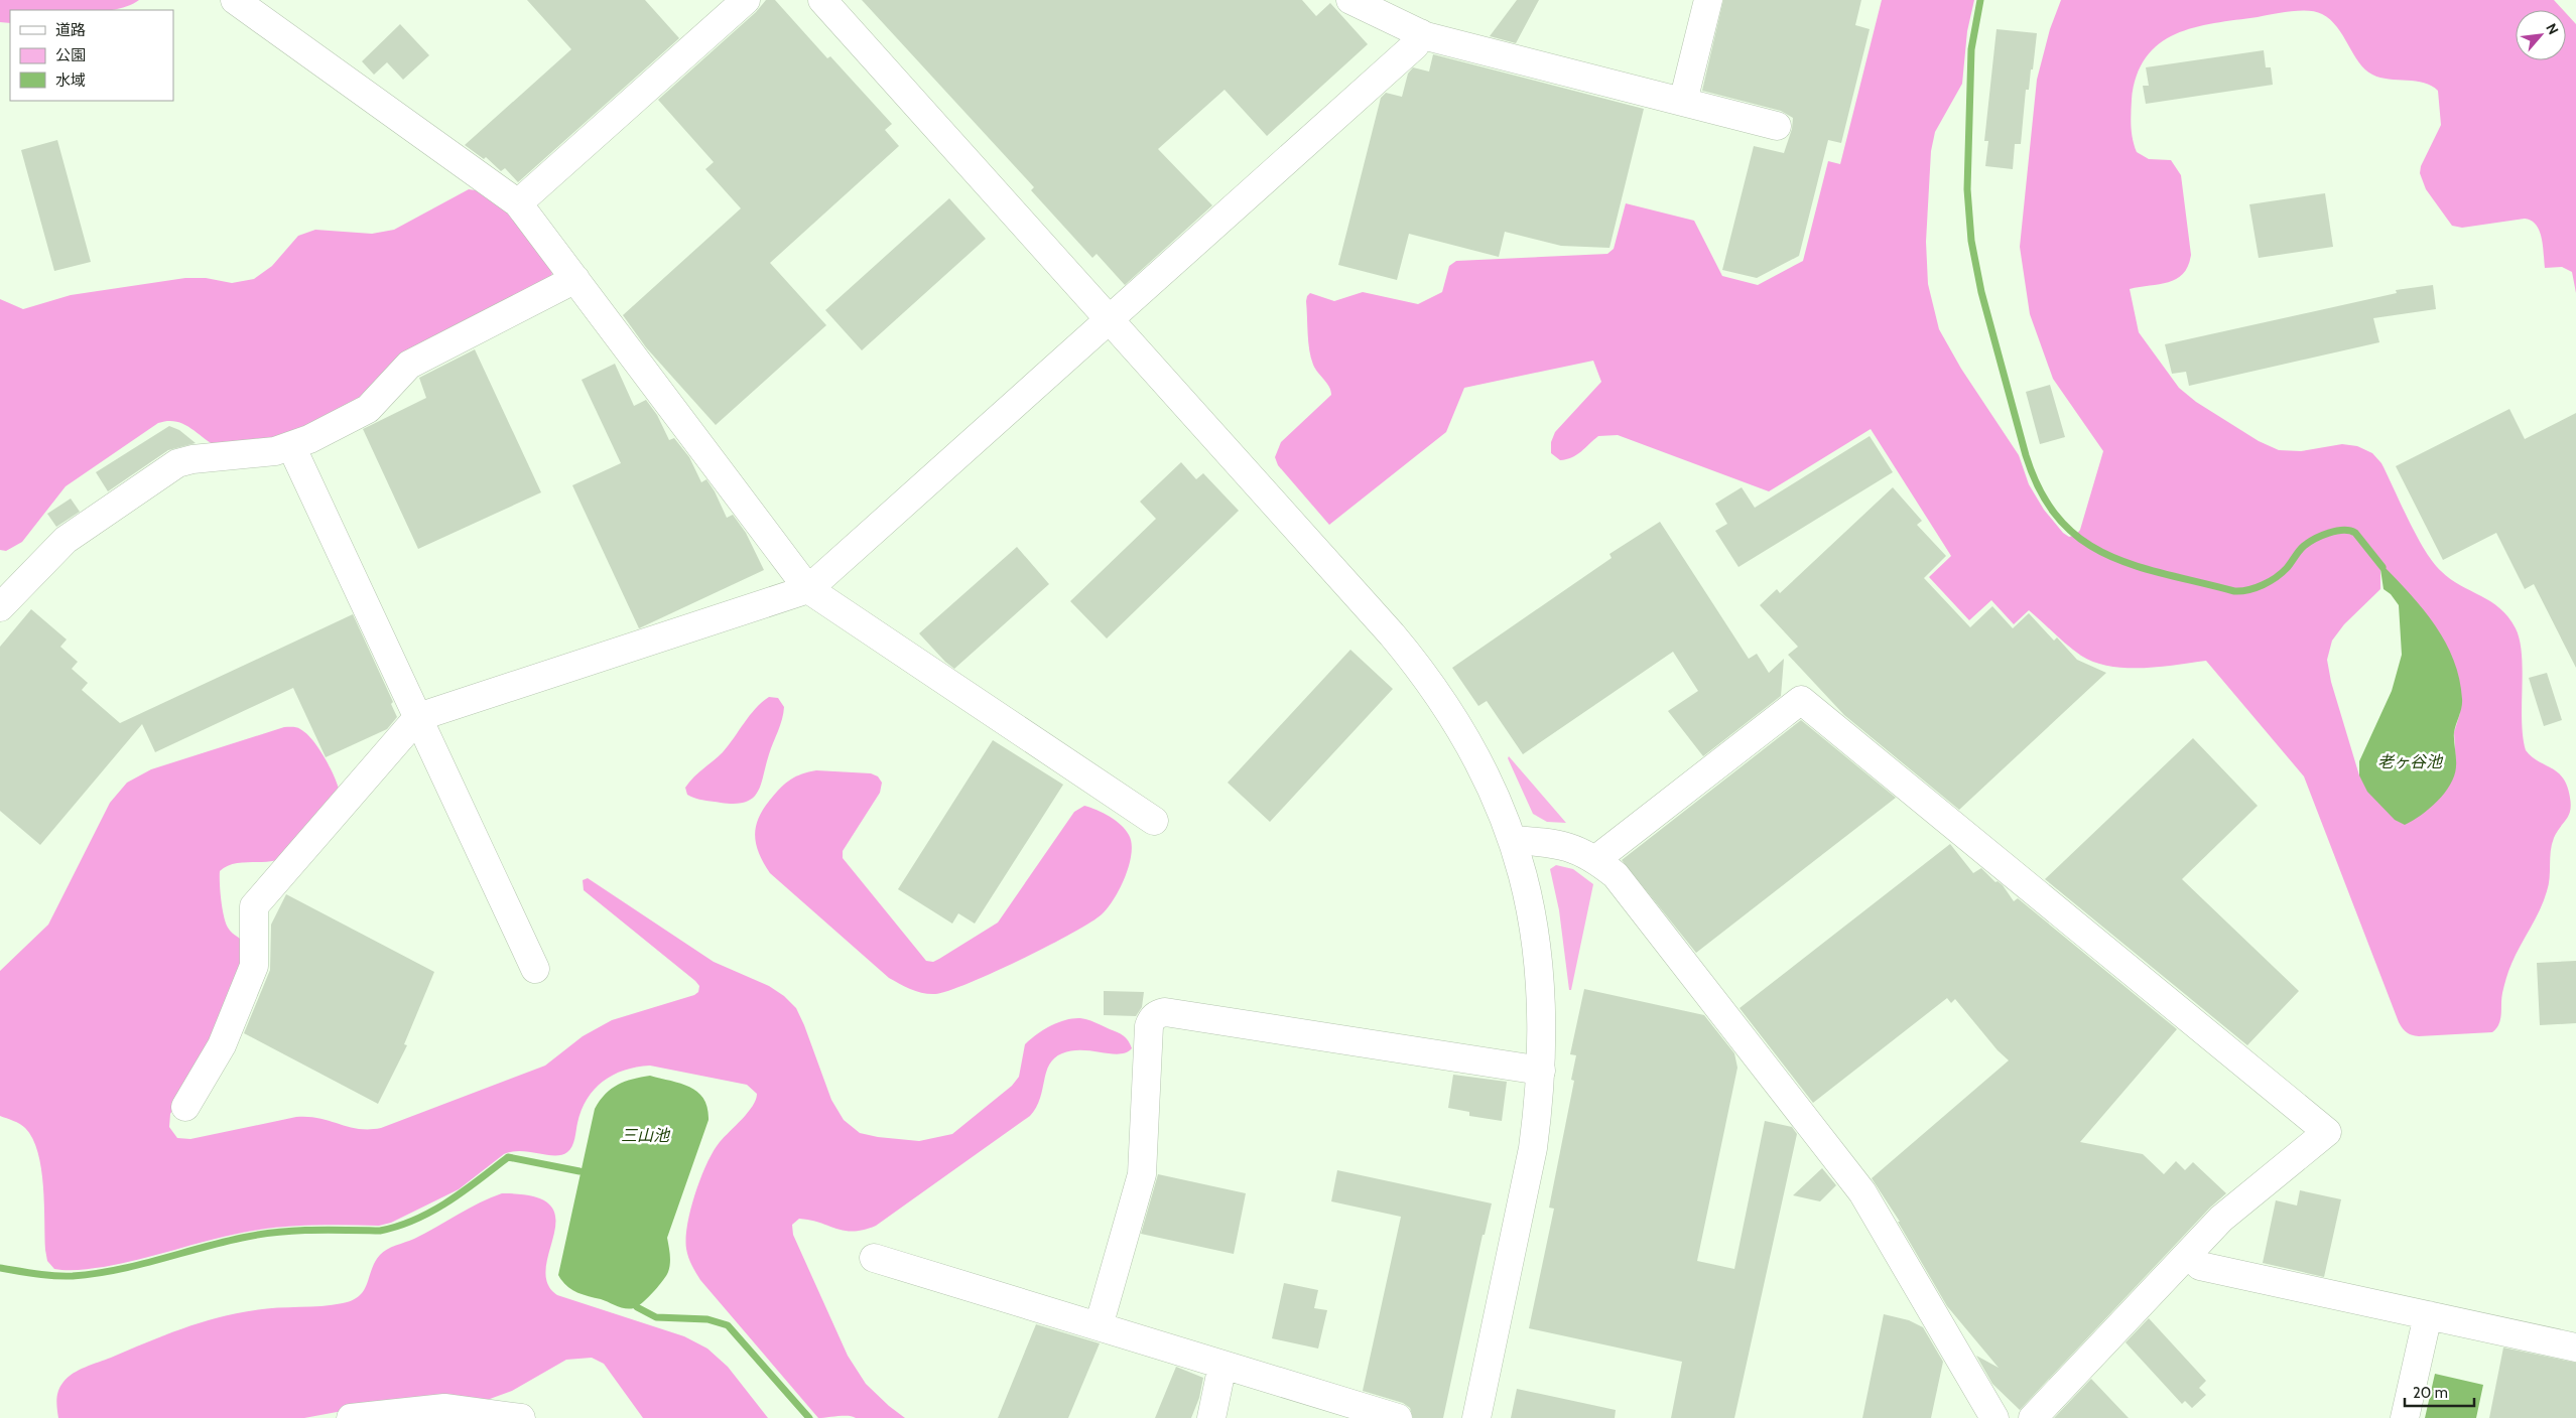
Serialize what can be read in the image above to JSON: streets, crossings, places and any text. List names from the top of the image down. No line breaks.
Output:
{"water":["老ヶ谷池","三山池"],"legend":["道路","公園","水域"],"scale_bar":"20 m","north":"top right"}
